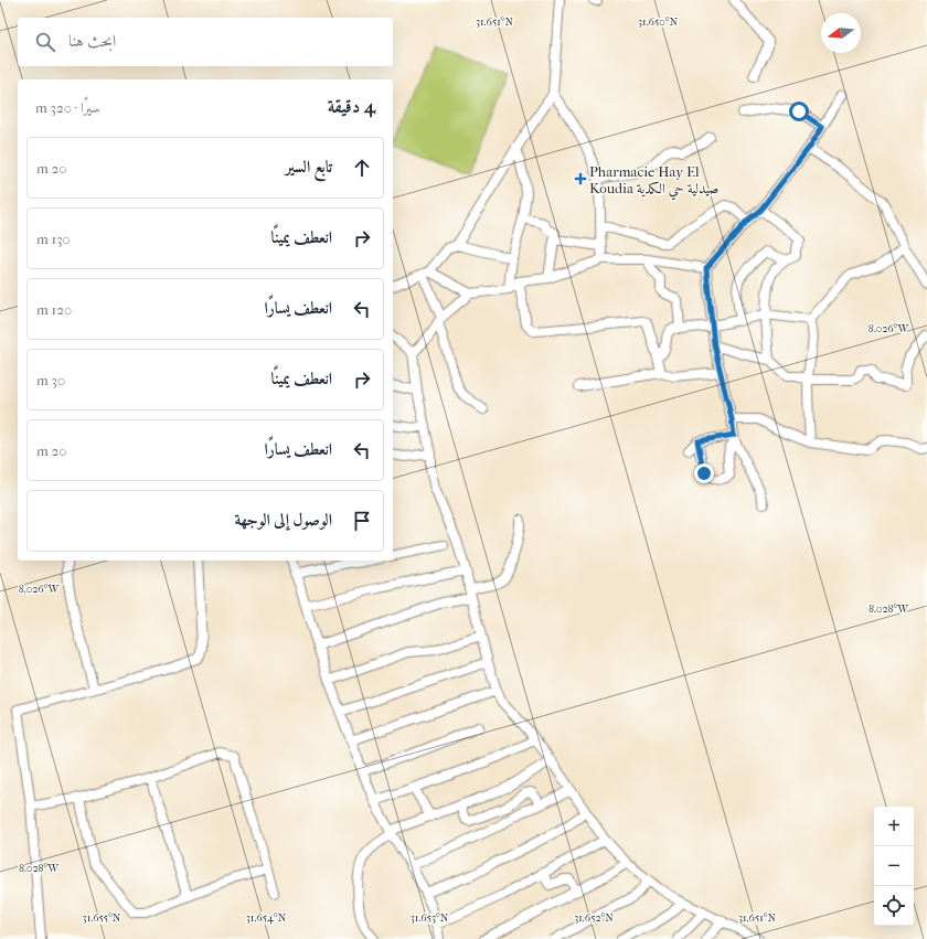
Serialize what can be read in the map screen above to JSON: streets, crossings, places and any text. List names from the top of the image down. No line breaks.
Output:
{"places":{"health":["Pharmacie Hay El Koudia صيدلية حي الكدية"]},"north":"left","page":{"search":"ابحث هنا","heading":["4 دقيقة","سيرًا · 320 m"],"list":[["تابع السير","20 m"],["انعطف يمينًا","130 m"],["انعطف يسارًا","120 m"],["انعطف يمينًا","30 m"],["انعطف يسارًا","20 m"],"الوصول إلى الوجهة"],"map_buttons":["+","−"]},"coordinates":["31.651°N","31.650°N","8.026°W","8.028°W","31.655°N","31.654°N","31.653°N","31.652°N"]}
